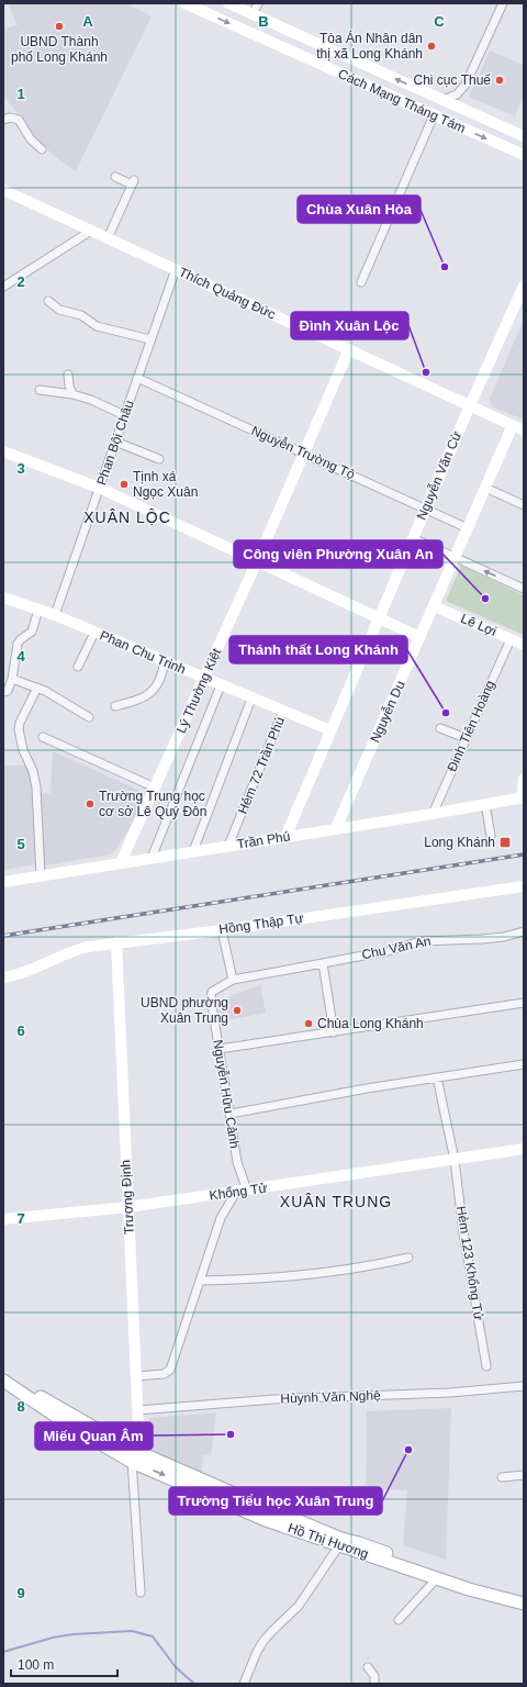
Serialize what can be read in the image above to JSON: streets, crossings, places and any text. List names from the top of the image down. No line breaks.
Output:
{"streets":{"main road":["Hồ Thị Hương"],"street":["Cách Mạng Tháng Tám","Thích Quảng Đức","Phan Bội Châu","Nguyễn Trường Tộ","Nguyễn Văn Cừ","Lê Lợi","Phan Chu Trinh","Lý Thường Kiệt","Nguyễn Du","Đinh Tiên Hoàng","Hẻm 72 Trần Phú","Trần Phú","Hồng Thập Tự","Chu Văn An","Nguyễn Hữu Cảnh","Khổng Tử","Trương Định","Hẻm 123 Khổng Tử","Hùynh Văn Nghệ"]},"crossings":[["Thích Quảng Đức","Phan Bội Châu"],["Thích Quảng Đức","Nguyễn Văn Cừ"],["Thích Quảng Đức","Lý Thường Kiệt"],["Thích Quảng Đức","Nguyễn Du"],["Phan Bội Châu","Nguyễn Trường Tộ"],["Phan Bội Châu","Phan Chu Trinh"],["Nguyễn Trường Tộ","Nguyễn Văn Cừ"],["Nguyễn Trường Tộ","Lý Thường Kiệt"],["Nguyễn Trường Tộ","Nguyễn Du"],["Nguyễn Văn Cừ","Phan Chu Trinh"],["Nguyễn Văn Cừ","Trần Phú"],["Lê Lợi","Nguyễn Du"],["Lê Lợi","Đinh Tiên Hoàng"],["Phan Chu Trinh","Lý Thường Kiệt"],["Phan Chu Trinh","Hẻm 72 Trần Phú"],["Lý Thường Kiệt","Trần Phú"],["Nguyễn Du","Trần Phú"],["Đinh Tiên Hoàng","Trần Phú"],["Hẻm 72 Trần Phú","Trần Phú"],["Hồng Thập Tự","Trương Định"],["Chu Văn An","Nguyễn Hữu Cảnh"],["Nguyễn Hữu Cảnh","Khổng Tử"],["Khổng Tử","Trương Định"],["Khổng Tử","Hẻm 123 Khổng Tử"],["Trương Định","Hùynh Văn Nghệ"],["Trương Định","Hồ Thị Hương"]],"districts":["XUÂN LỘC","XUÂN TRUNG"],"places":{"other":["UBND Thành phố Long Khánh","Tòa Án Nhân dân thị xã Long Khánh","Chi cục Thuế","Chùa Xuân Hòa","Đình Xuân Lộc","Tịnh xá Ngọc Xuân","Công viên Phường Xuân An","Thánh thất Long Khánh","Trường Trung học cơ sở Lê Quý Đôn","UBND phường Xuân Trung","Chùa Long Khánh","Miếu Quan Âm","Trường Tiểu học Xuân Trung"],"transit":["Long Khánh"]},"scale_bar":"100 m","grid":{"columns":["A","B","C"],"rows":["1","2","3","4","5","6","7","8","9"]}}
